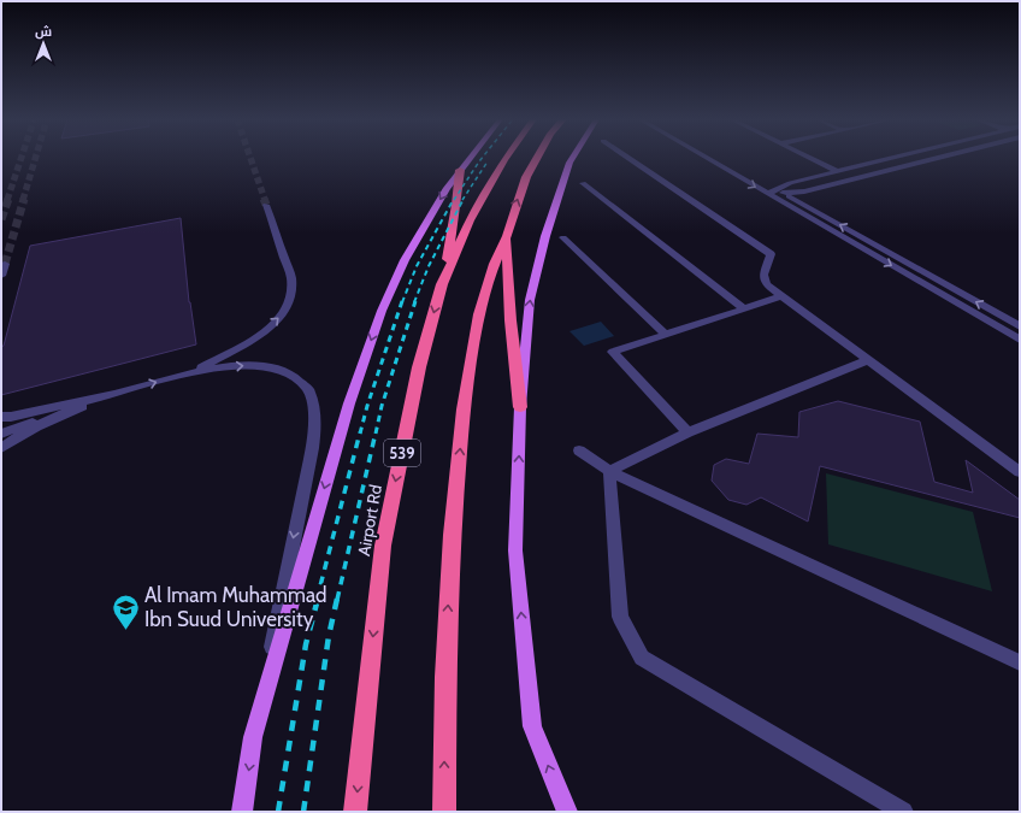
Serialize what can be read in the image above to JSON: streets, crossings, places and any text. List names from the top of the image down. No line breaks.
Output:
{"streets":{"highway":["539","Airport Rd"]},"places":{"school or university":["Al Imam Muhammad Ibn Suud University"]},"north":"top"}
